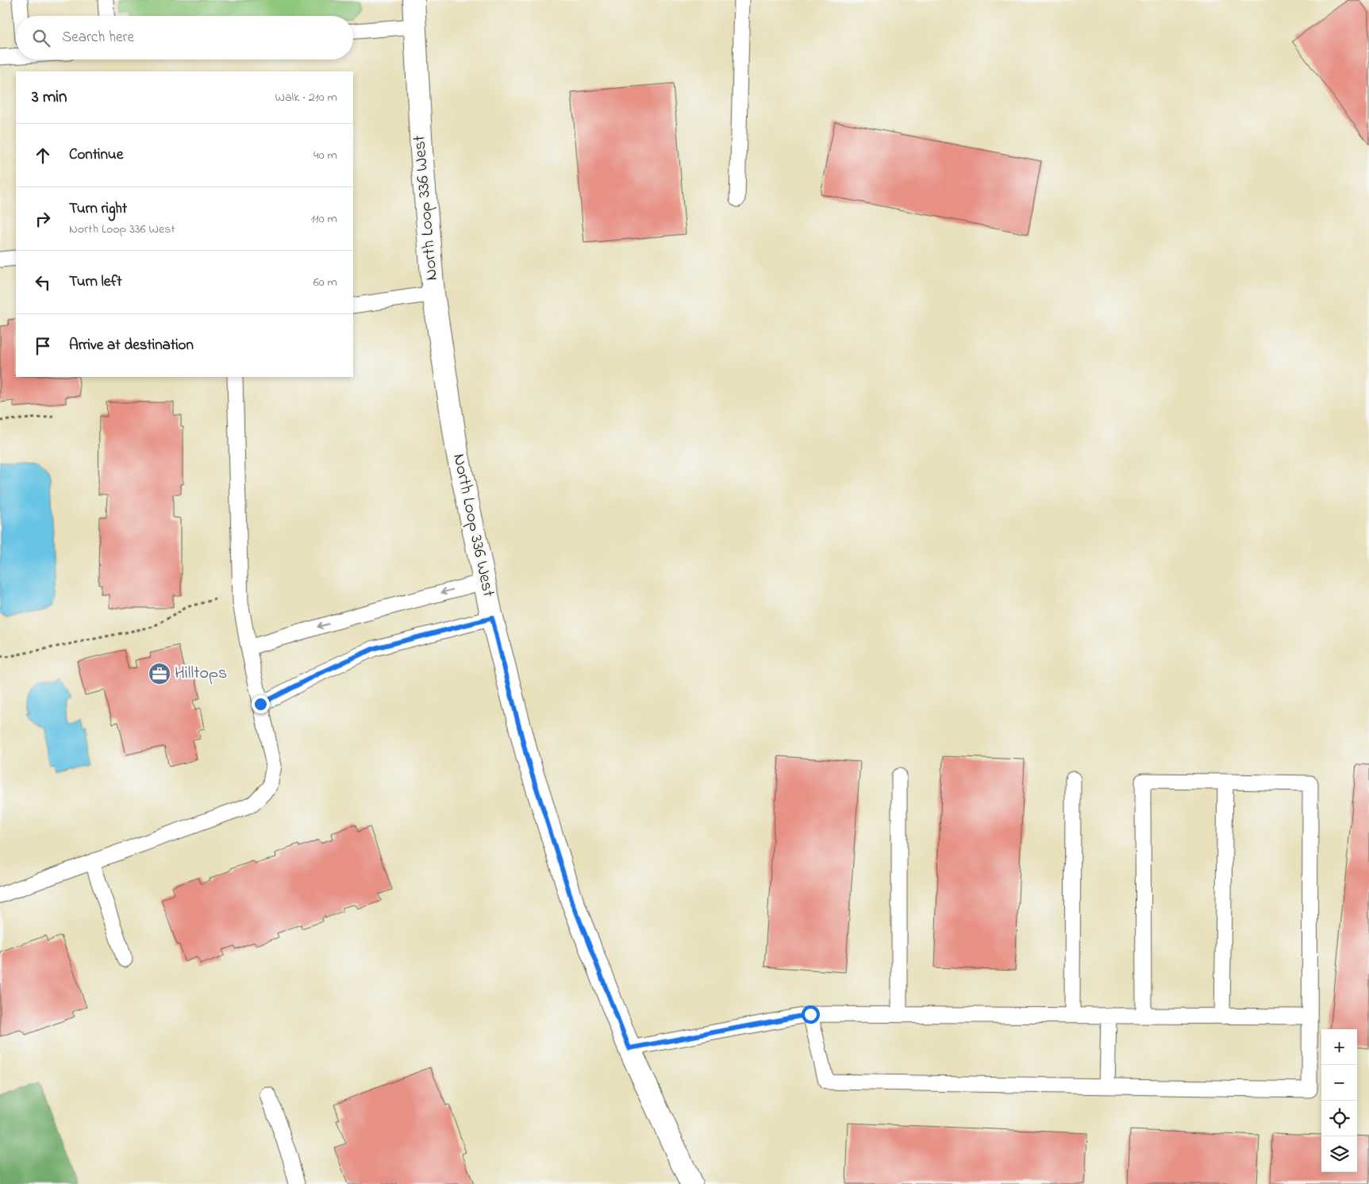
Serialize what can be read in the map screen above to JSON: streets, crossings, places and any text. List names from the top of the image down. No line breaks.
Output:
{"streets":{"main road":["North Loop 336 West"]},"places":{"office":["Hilltops"]},"page":{"search":"Search here","heading":["3 min","Walk · 210 m"],"list":[["Continue","40 m"],["Turn right","North Loop 336 West","110 m"],["Turn left","60 m"],"Arrive at destination"],"map_buttons":["+","−"]}}
